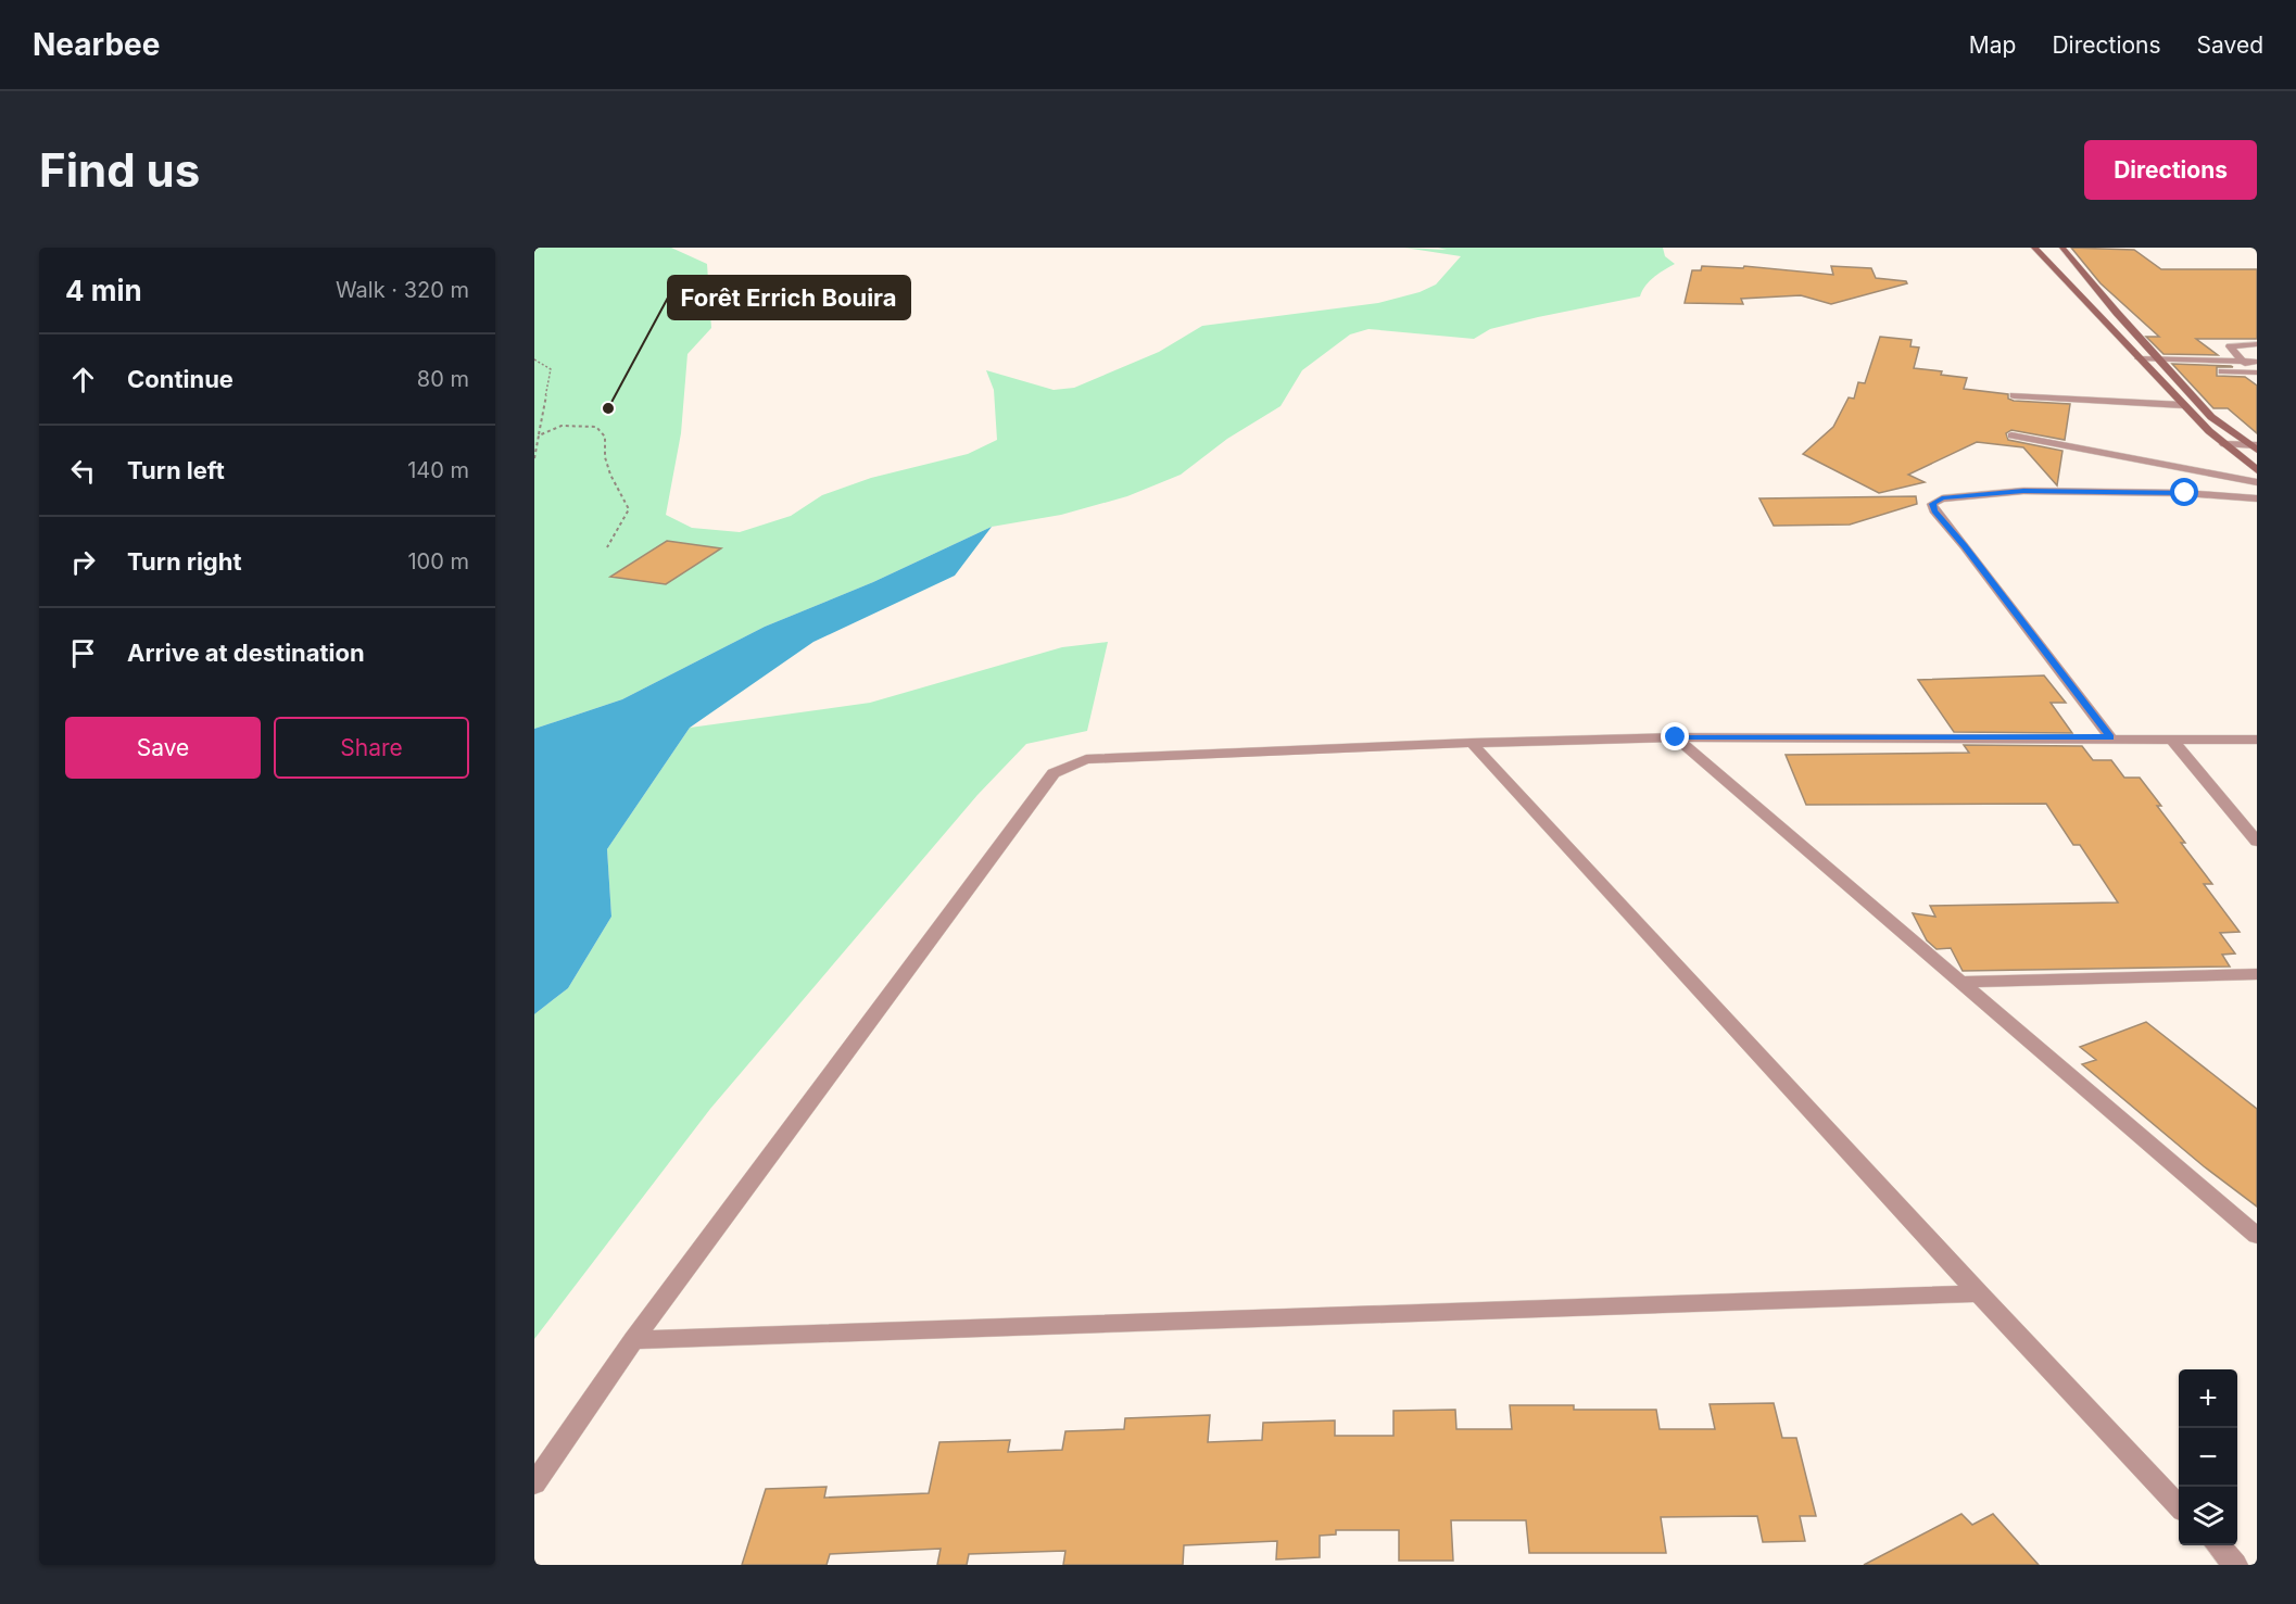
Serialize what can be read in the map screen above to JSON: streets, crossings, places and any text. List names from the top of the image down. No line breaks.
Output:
{"places":["Forêt Errich Bouira"],"page":{"header":"Nearbee","nav":["Map","Directions","Saved"],"buttons":["Directions",["Save","Share"]],"title":"Find us","heading":["4 min","Walk · 320 m"],"list":[["Continue","80 m"],["Turn left","140 m"],["Turn right","100 m"],"Arrive at destination"],"map_buttons":["+","−"]}}
